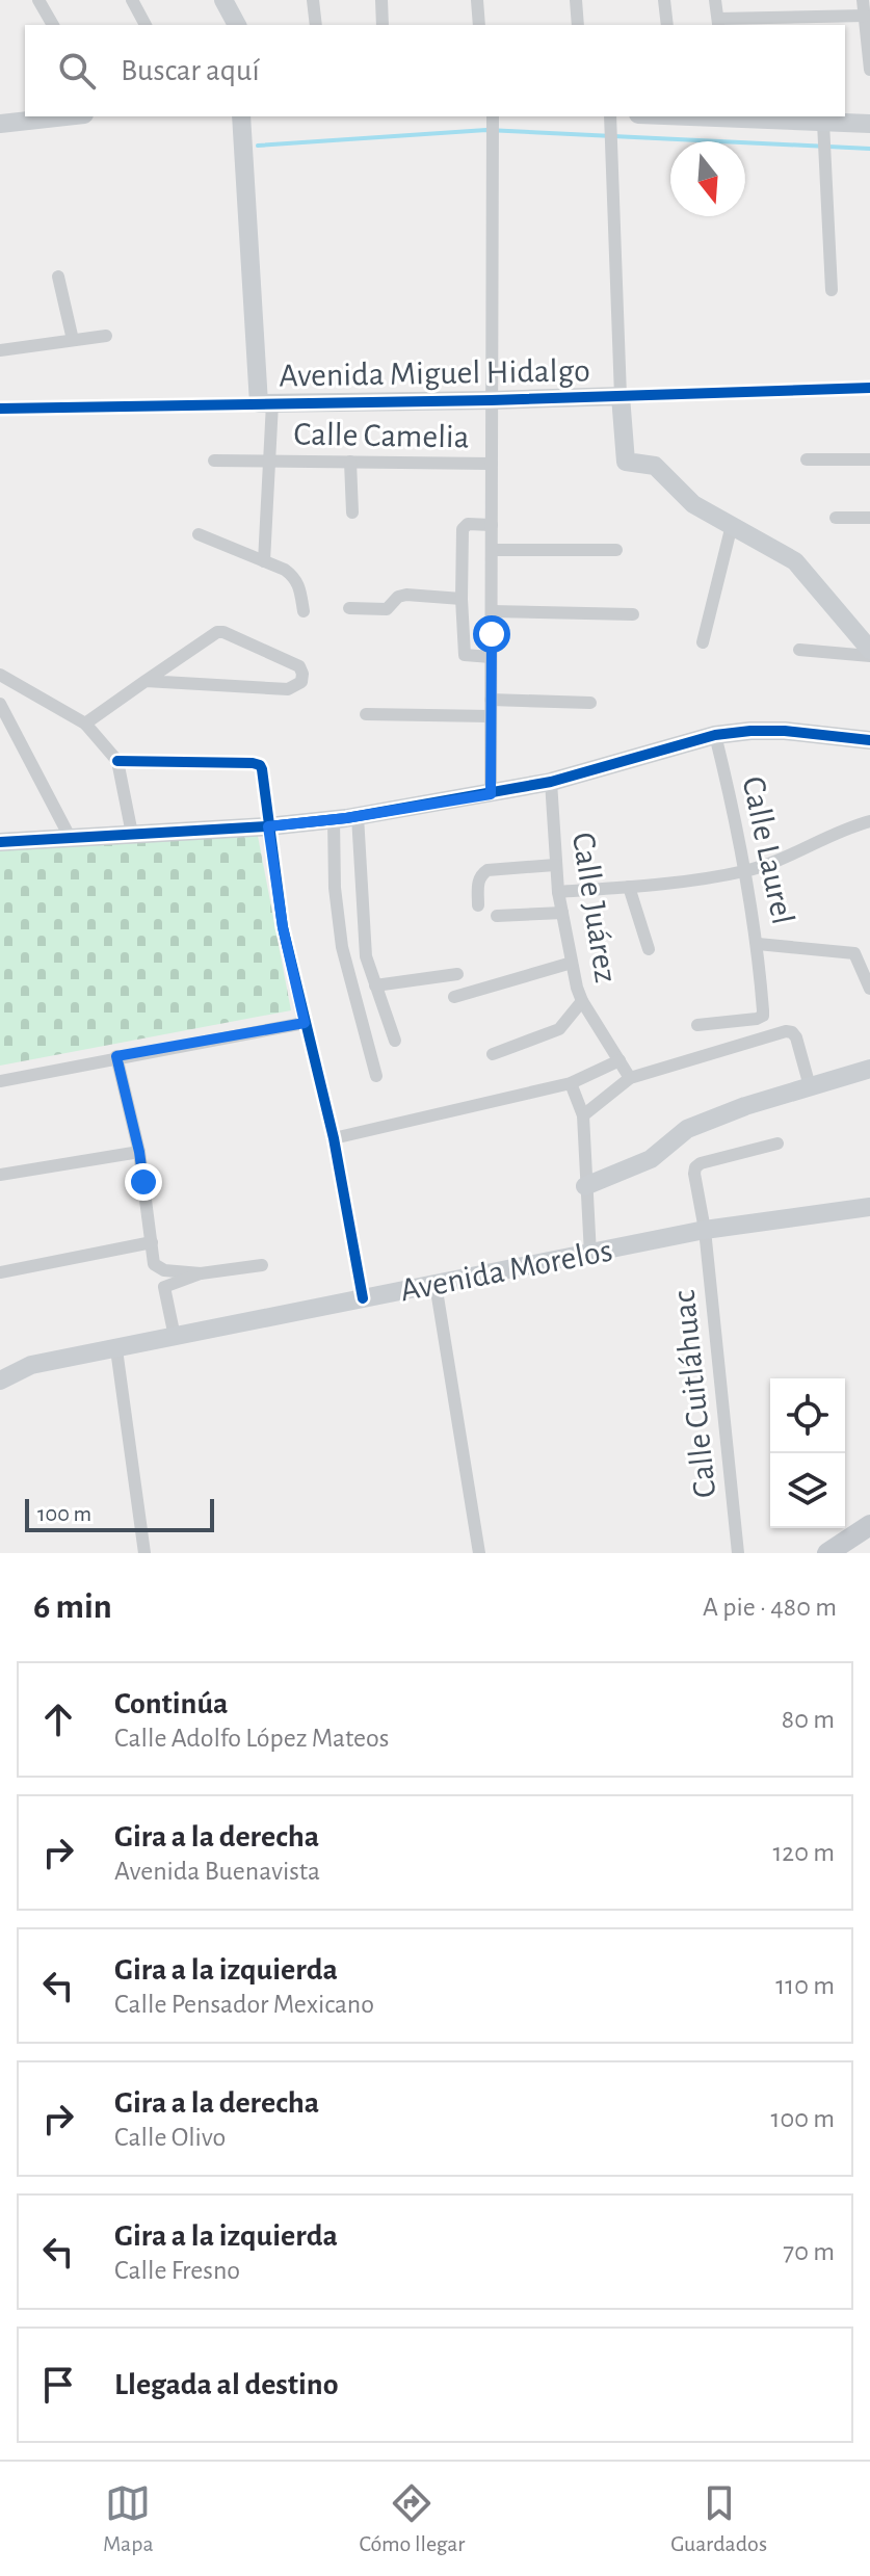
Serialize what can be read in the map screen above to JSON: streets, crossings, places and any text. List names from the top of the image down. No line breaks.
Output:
{"streets":{"street":["Avenida Miguel Hidalgo","Calle Camelia","Calle Laurel","Calle Juárez","Avenida Morelos","Calle Cuitláhuac"]},"crossings":[["Avenida Miguel Hidalgo","Calle Camelia"],["Avenida Morelos","Calle Cuitláhuac"]],"scale_bar":"100 m","north":"bottom","page":{"search":"Buscar aquí","scale":"100 m","heading":["6 min","A pie · 480 m"],"list":[["Continúa","Calle Adolfo López Mateos","80 m"],["Gira a la derecha","Avenida Buenavista","120 m"],["Gira a la izquierda","Calle Pensador Mexicano","110 m"],["Gira a la derecha","Calle Olivo","100 m"],["Gira a la izquierda","Calle Fresno","70 m"],"Llegada al destino"],"nav":["Mapa","Cómo llegar","Guardados"]}}
